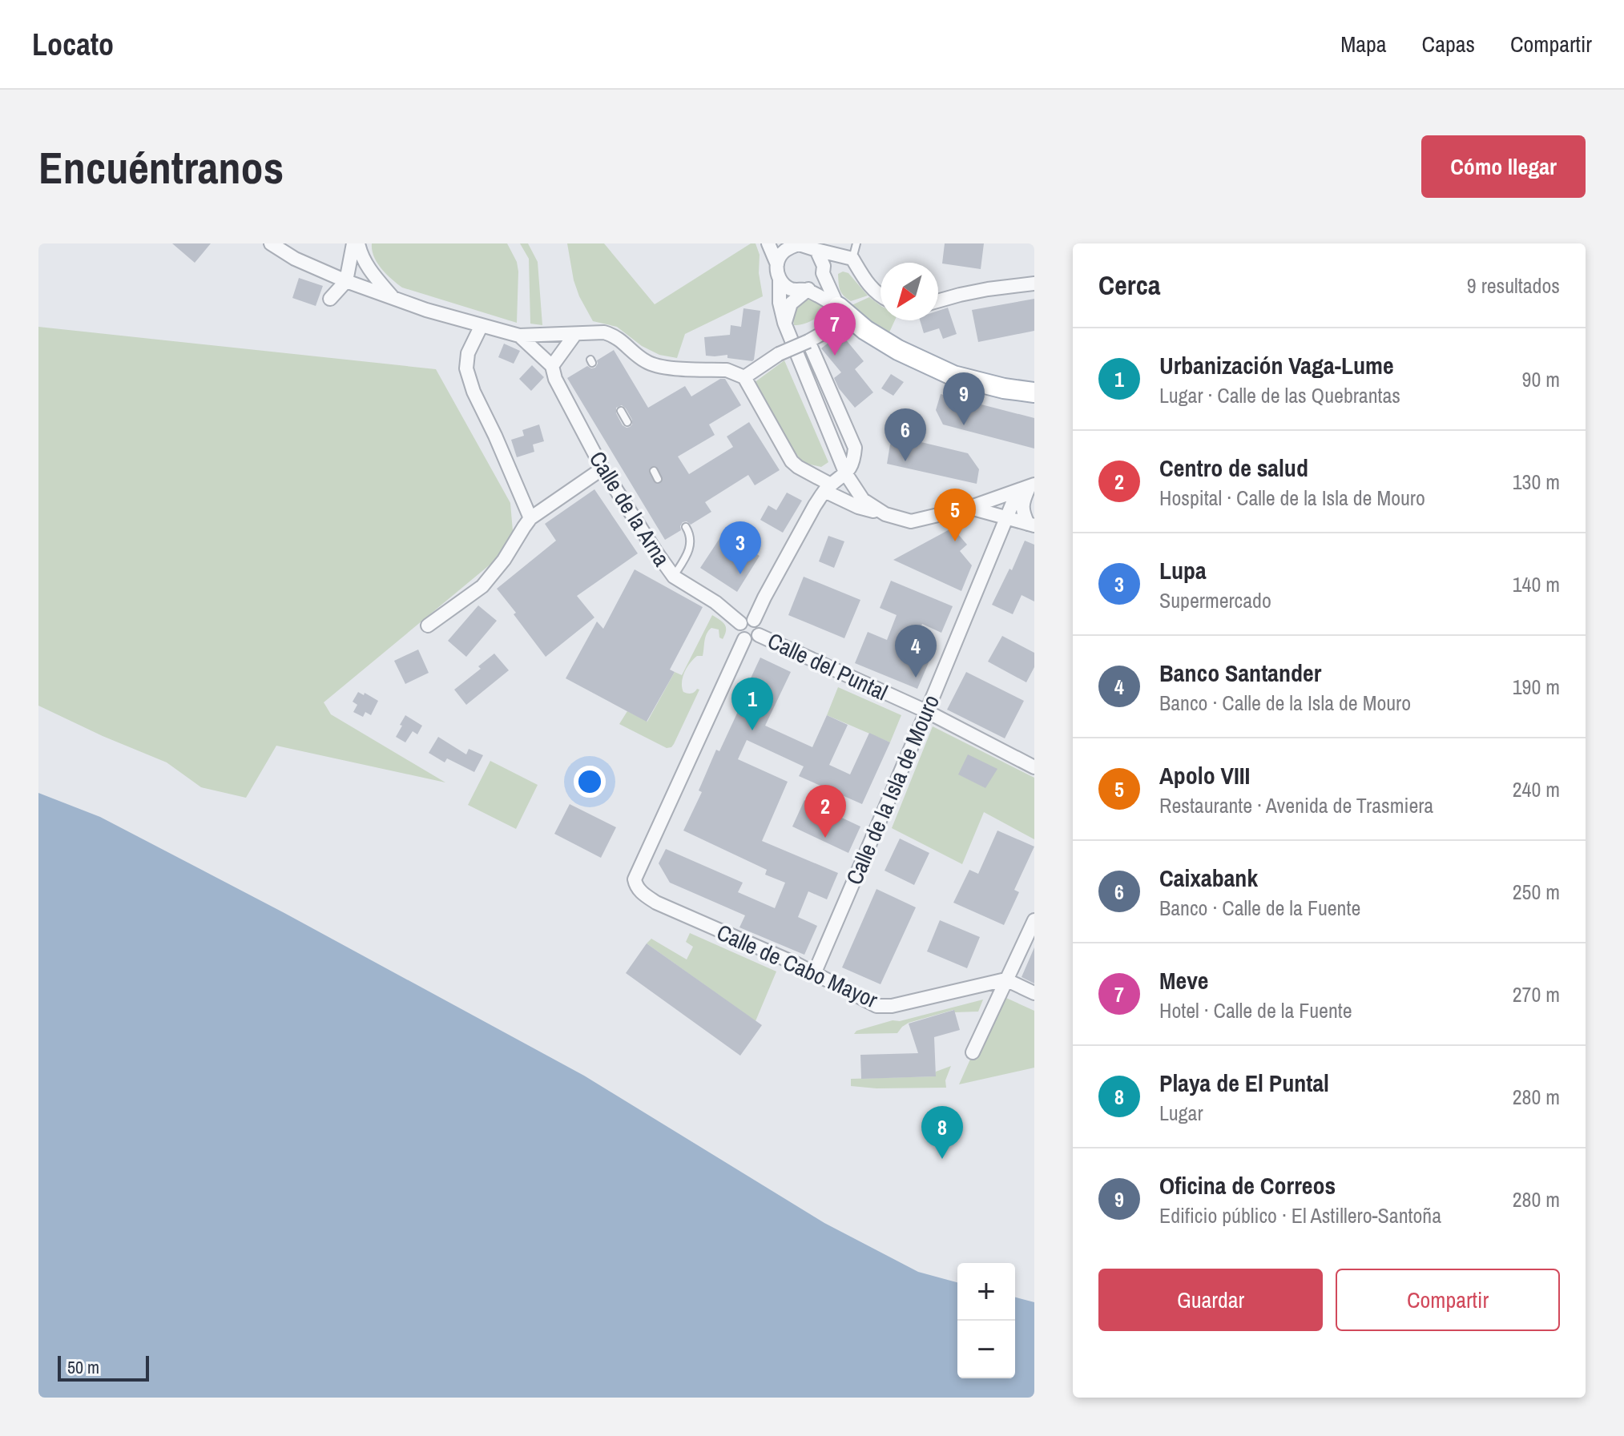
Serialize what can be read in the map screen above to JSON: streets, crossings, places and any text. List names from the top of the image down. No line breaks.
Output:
{"streets":{"street":["Calle de la Arna","Calle del Puntal","Calle de la Isla de Mouro","Calle de Cabo Mayor"]},"crossings":[["Calle de la Arna","Calle del Puntal"],["Calle de la Arna","Calle de Cabo Mayor"],["Calle del Puntal","Calle de la Isla de Mouro"],["Calle del Puntal","Calle de Cabo Mayor"],["Calle de la Isla de Mouro","Calle de Cabo Mayor"]],"scale_bar":"50 m","north":"bottom left","page":{"header":"Locato","nav":["Mapa","Capas","Compartir"],"buttons":["Cómo llegar",["Guardar","Compartir"]],"title":"Encuéntranos","heading":["Cerca","9 resultados"],"pins":["7","9","6","5","3","4","1","2","8"],"list":[{"mark":"1","name":"Urbanización Vaga-Lume","note":"Lugar · Calle de las Quebrantas","value":"90 m"},{"mark":"2","name":"Centro de salud","note":"Hospital · Calle de la Isla de Mouro","value":"130 m"},{"mark":"3","name":"Lupa","note":"Supermercado","value":"140 m"},{"mark":"4","name":"Banco Santander","note":"Banco · Calle de la Isla de Mouro","value":"190 m"},{"mark":"5","name":"Apolo VIII","note":"Restaurante · Avenida de Trasmiera","value":"240 m"},{"mark":"6","name":"Caixabank","note":"Banco · Calle de la Fuente","value":"250 m"},{"mark":"7","name":"Meve","note":"Hotel · Calle de la Fuente","value":"270 m"},{"mark":"8","name":"Playa de El Puntal","note":"Lugar","value":"280 m"},{"mark":"9","name":"Oficina de Correos","note":"Edificio público · El Astillero-Santoña","value":"280 m"}],"map_buttons":["+","−"],"scale":"50 m"}}
